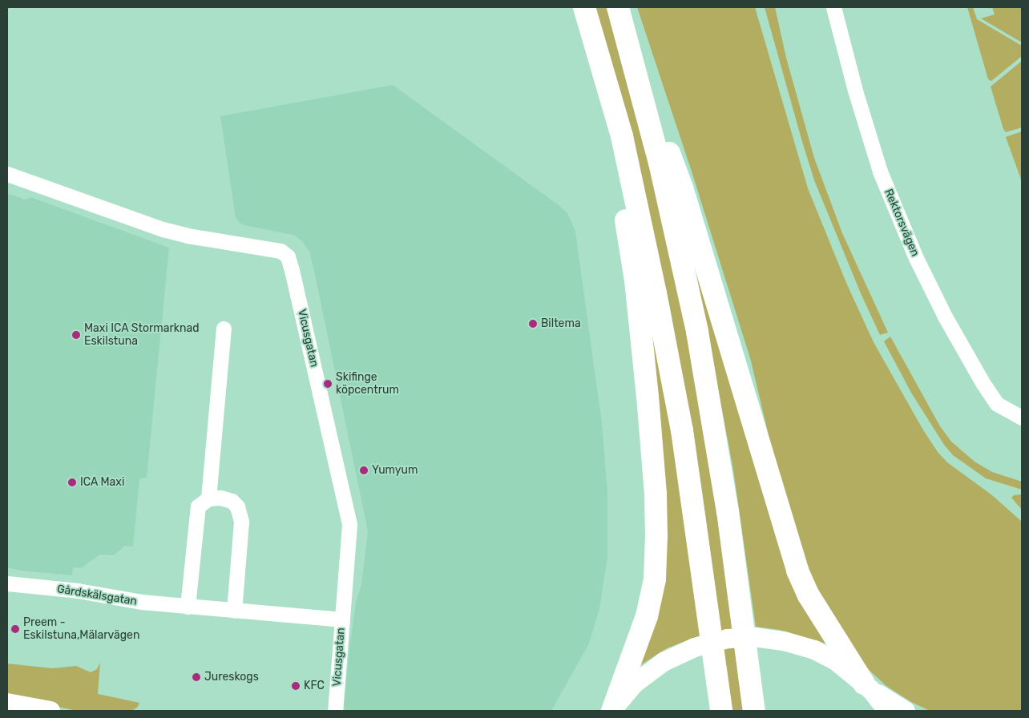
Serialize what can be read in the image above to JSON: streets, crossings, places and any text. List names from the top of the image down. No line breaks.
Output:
{"streets":{"street":["Rektorsvägen","Vicusgatan","Gårdskälsgatan"]},"crossings":[["Vicusgatan","Gårdskälsgatan"]],"places":["Biltema","Maxi ICA Stormarknad Eskilstuna","Skifinge köpcentrum","Yumyum","ICA Maxi","Preem - Eskilstuna,Mälarvägen","Jureskogs","KFC"]}
